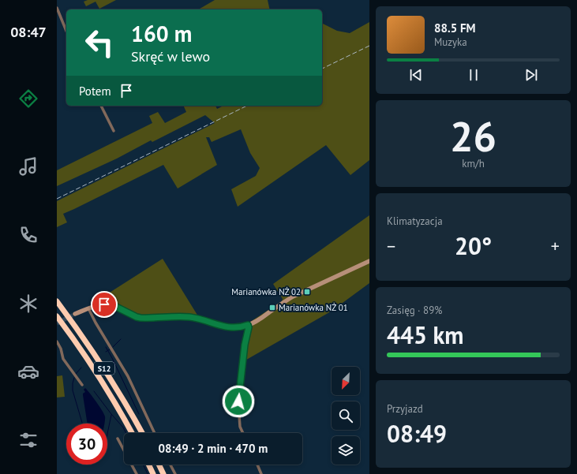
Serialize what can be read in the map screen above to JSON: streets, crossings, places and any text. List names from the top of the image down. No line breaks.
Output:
{"streets":{"highway":["S12"]},"places":{"transit":["Marianówka NŻ 02","Marianówka NŻ 01"]},"north":"bottom left","page":{"tabs":"08:47","turn":["160 m","Skręć w lewo"],"song":["88.5 FM","Muzyka"],"then":"Potem","tile":[["26","km/h"],"Klimatyzacja",["Zasięg · 89%","445 km"],["Przyjazd","08:49"]],"heat":["−","20°","+"],"limit":"30","trip":"08:49 · 2 min · 470 m"}}
